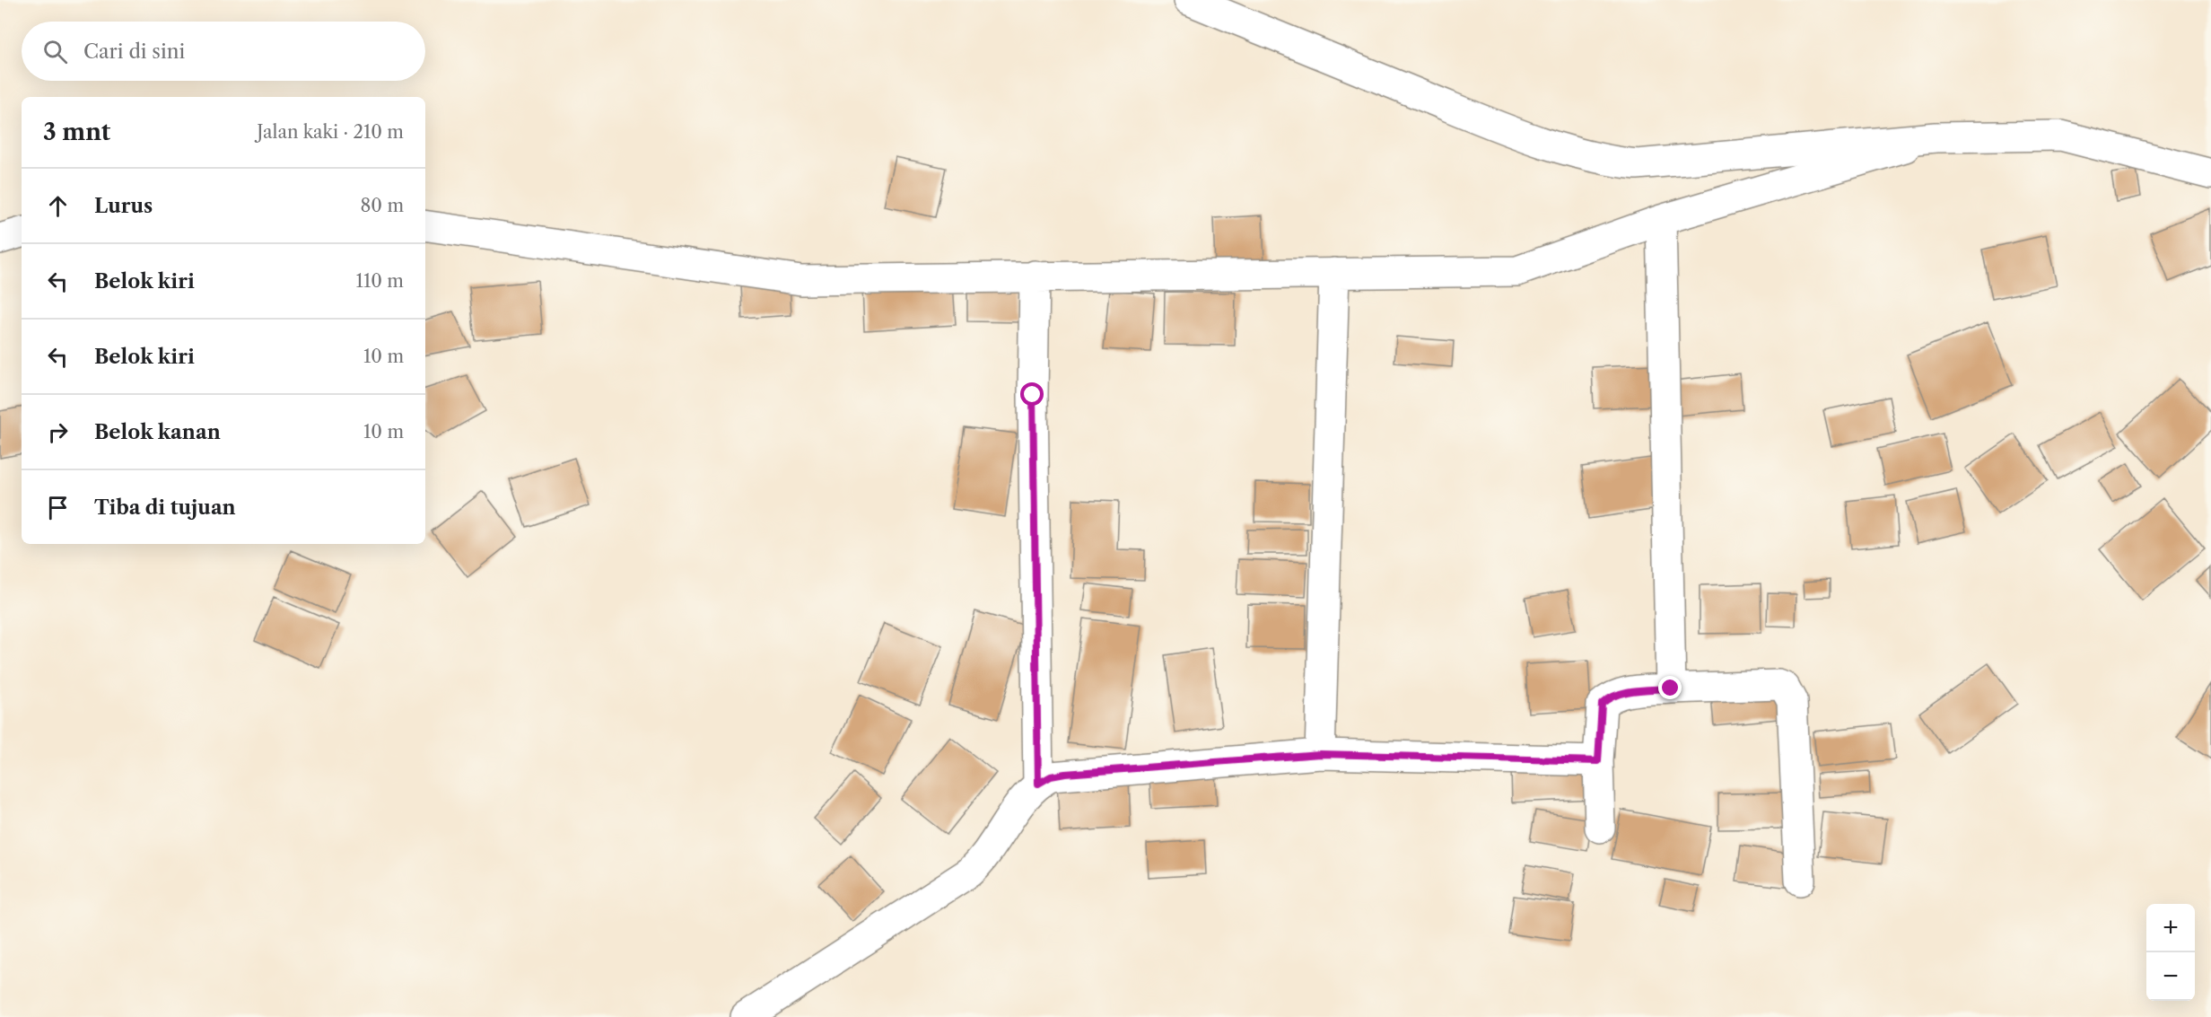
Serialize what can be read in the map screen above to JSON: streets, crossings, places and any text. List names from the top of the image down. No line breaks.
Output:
{"page":{"search":"Cari di sini","heading":["3 mnt","Jalan kaki · 210 m"],"list":[["Lurus","80 m"],["Belok kiri","110 m"],["Belok kiri","10 m"],["Belok kanan","10 m"],"Tiba di tujuan"],"map_buttons":["+","−"]}}
